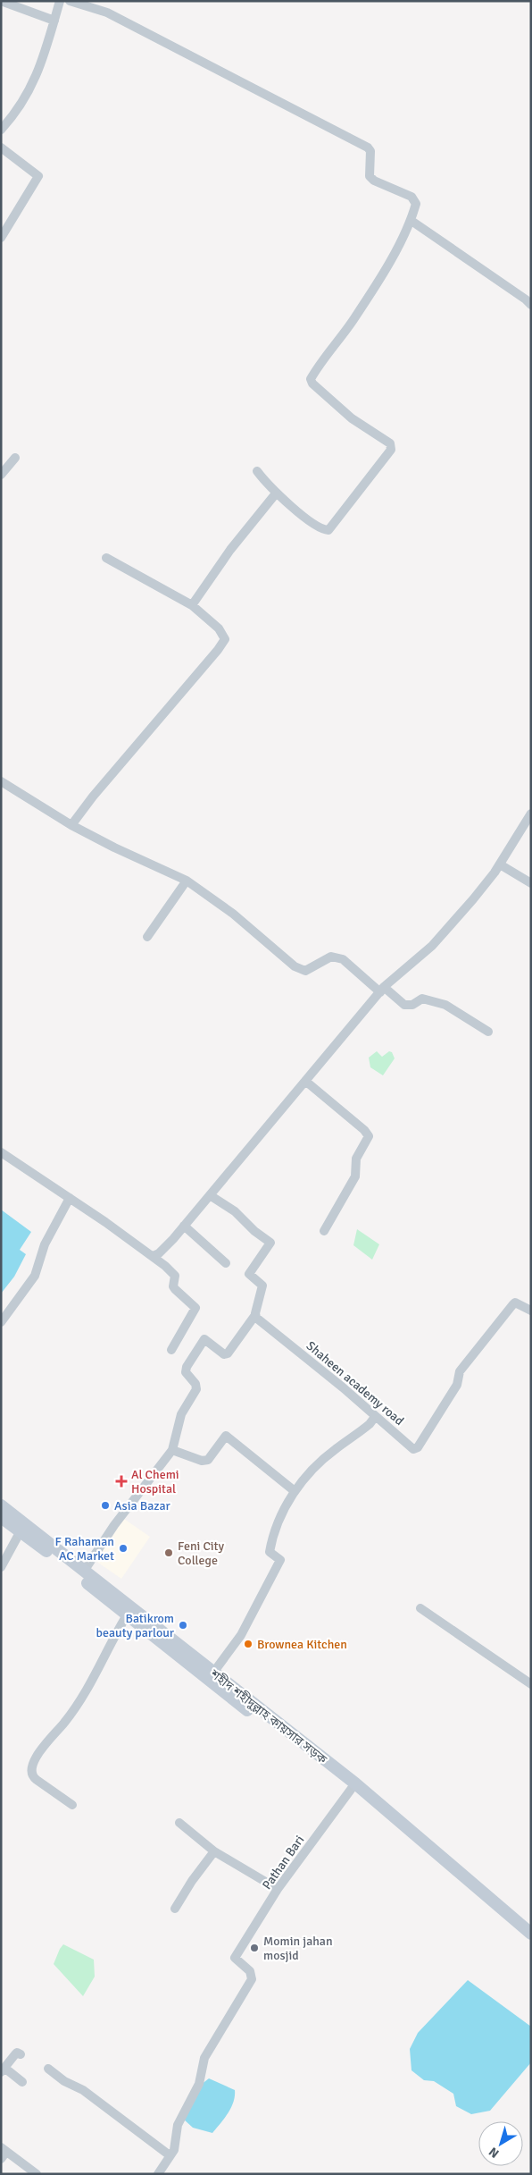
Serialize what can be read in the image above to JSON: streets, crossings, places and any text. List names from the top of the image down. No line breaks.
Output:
{"streets":{"main road":["শহীদ শহীদুল্লাহ কায়সার সড়ক"],"street":["Shaheen academy road","Pathan Bari"]},"crossings":[["শহীদ শহীদুল্লাহ কায়সার সড়ক","Pathan Bari"]],"places":{"health":["Al Chemi Hospital"],"other":["Asia Bazar","F Rahaman AC Market","Feni City College","Batikrom beauty parlour","Brownea Kitchen","Momin jahan mosjid"]},"north":"bottom left"}
